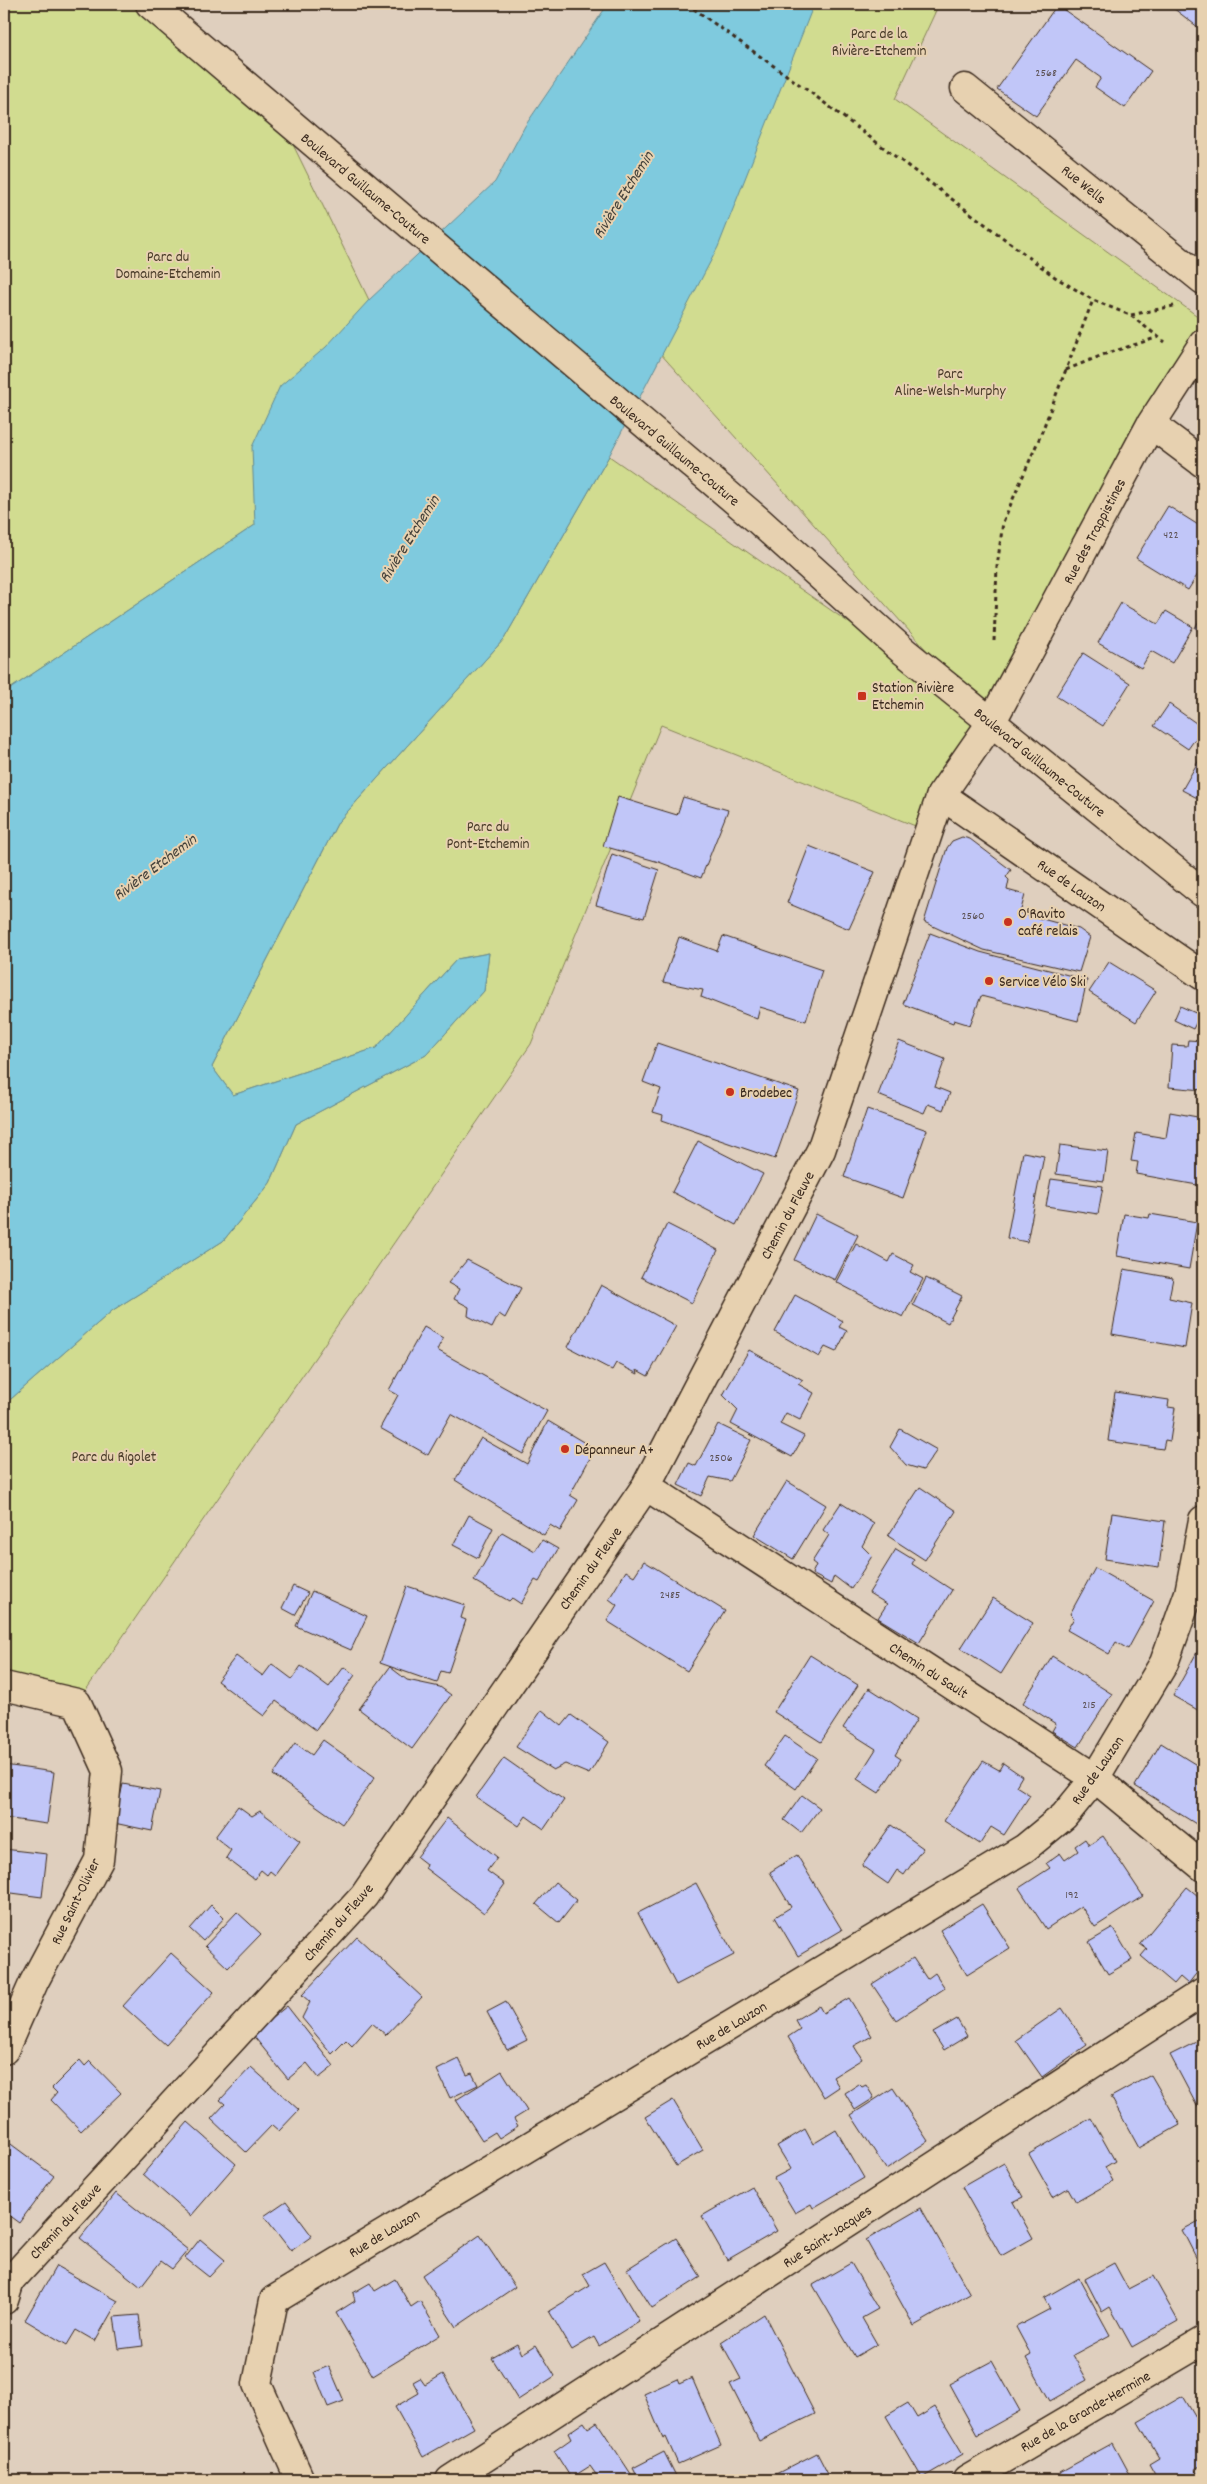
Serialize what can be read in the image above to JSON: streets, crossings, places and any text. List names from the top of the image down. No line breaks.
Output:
{"streets":{"street":["Rue Wells","Boulevard Guillaume-Couture","Rue des Trappistines","Rue de Lauzon","Chemin du Fleuve","Chemin du Sault","Rue Saint-Olivier","Rue Saint-Jacques","Rue de la Grande-Hermine"]},"crossings":[["Boulevard Guillaume-Couture","Rue des Trappistines"],["Boulevard Guillaume-Couture","Chemin du Fleuve"],["Rue des Trappistines","Chemin du Fleuve"],["Rue de Lauzon","Chemin du Fleuve"],["Rue de Lauzon","Chemin du Sault"],["Chemin du Fleuve","Chemin du Sault"]],"water":["Rivière Etchemin"],"parks":["Parc de la Rivière-Etchemin","Parc du Domaine-Etchemin","Parc Aline-Welsh-Murphy","Parc du Pont-Etchemin","Parc du Rigolet"],"places":{"transit":["Station Rivière Etchemin"],"other":["O'Ravito café relais","Service Vélo Ski","Brodebec","Dépanneur A+"]},"house_numbers":["2568","422","2560","2506","2485","215","192"]}
